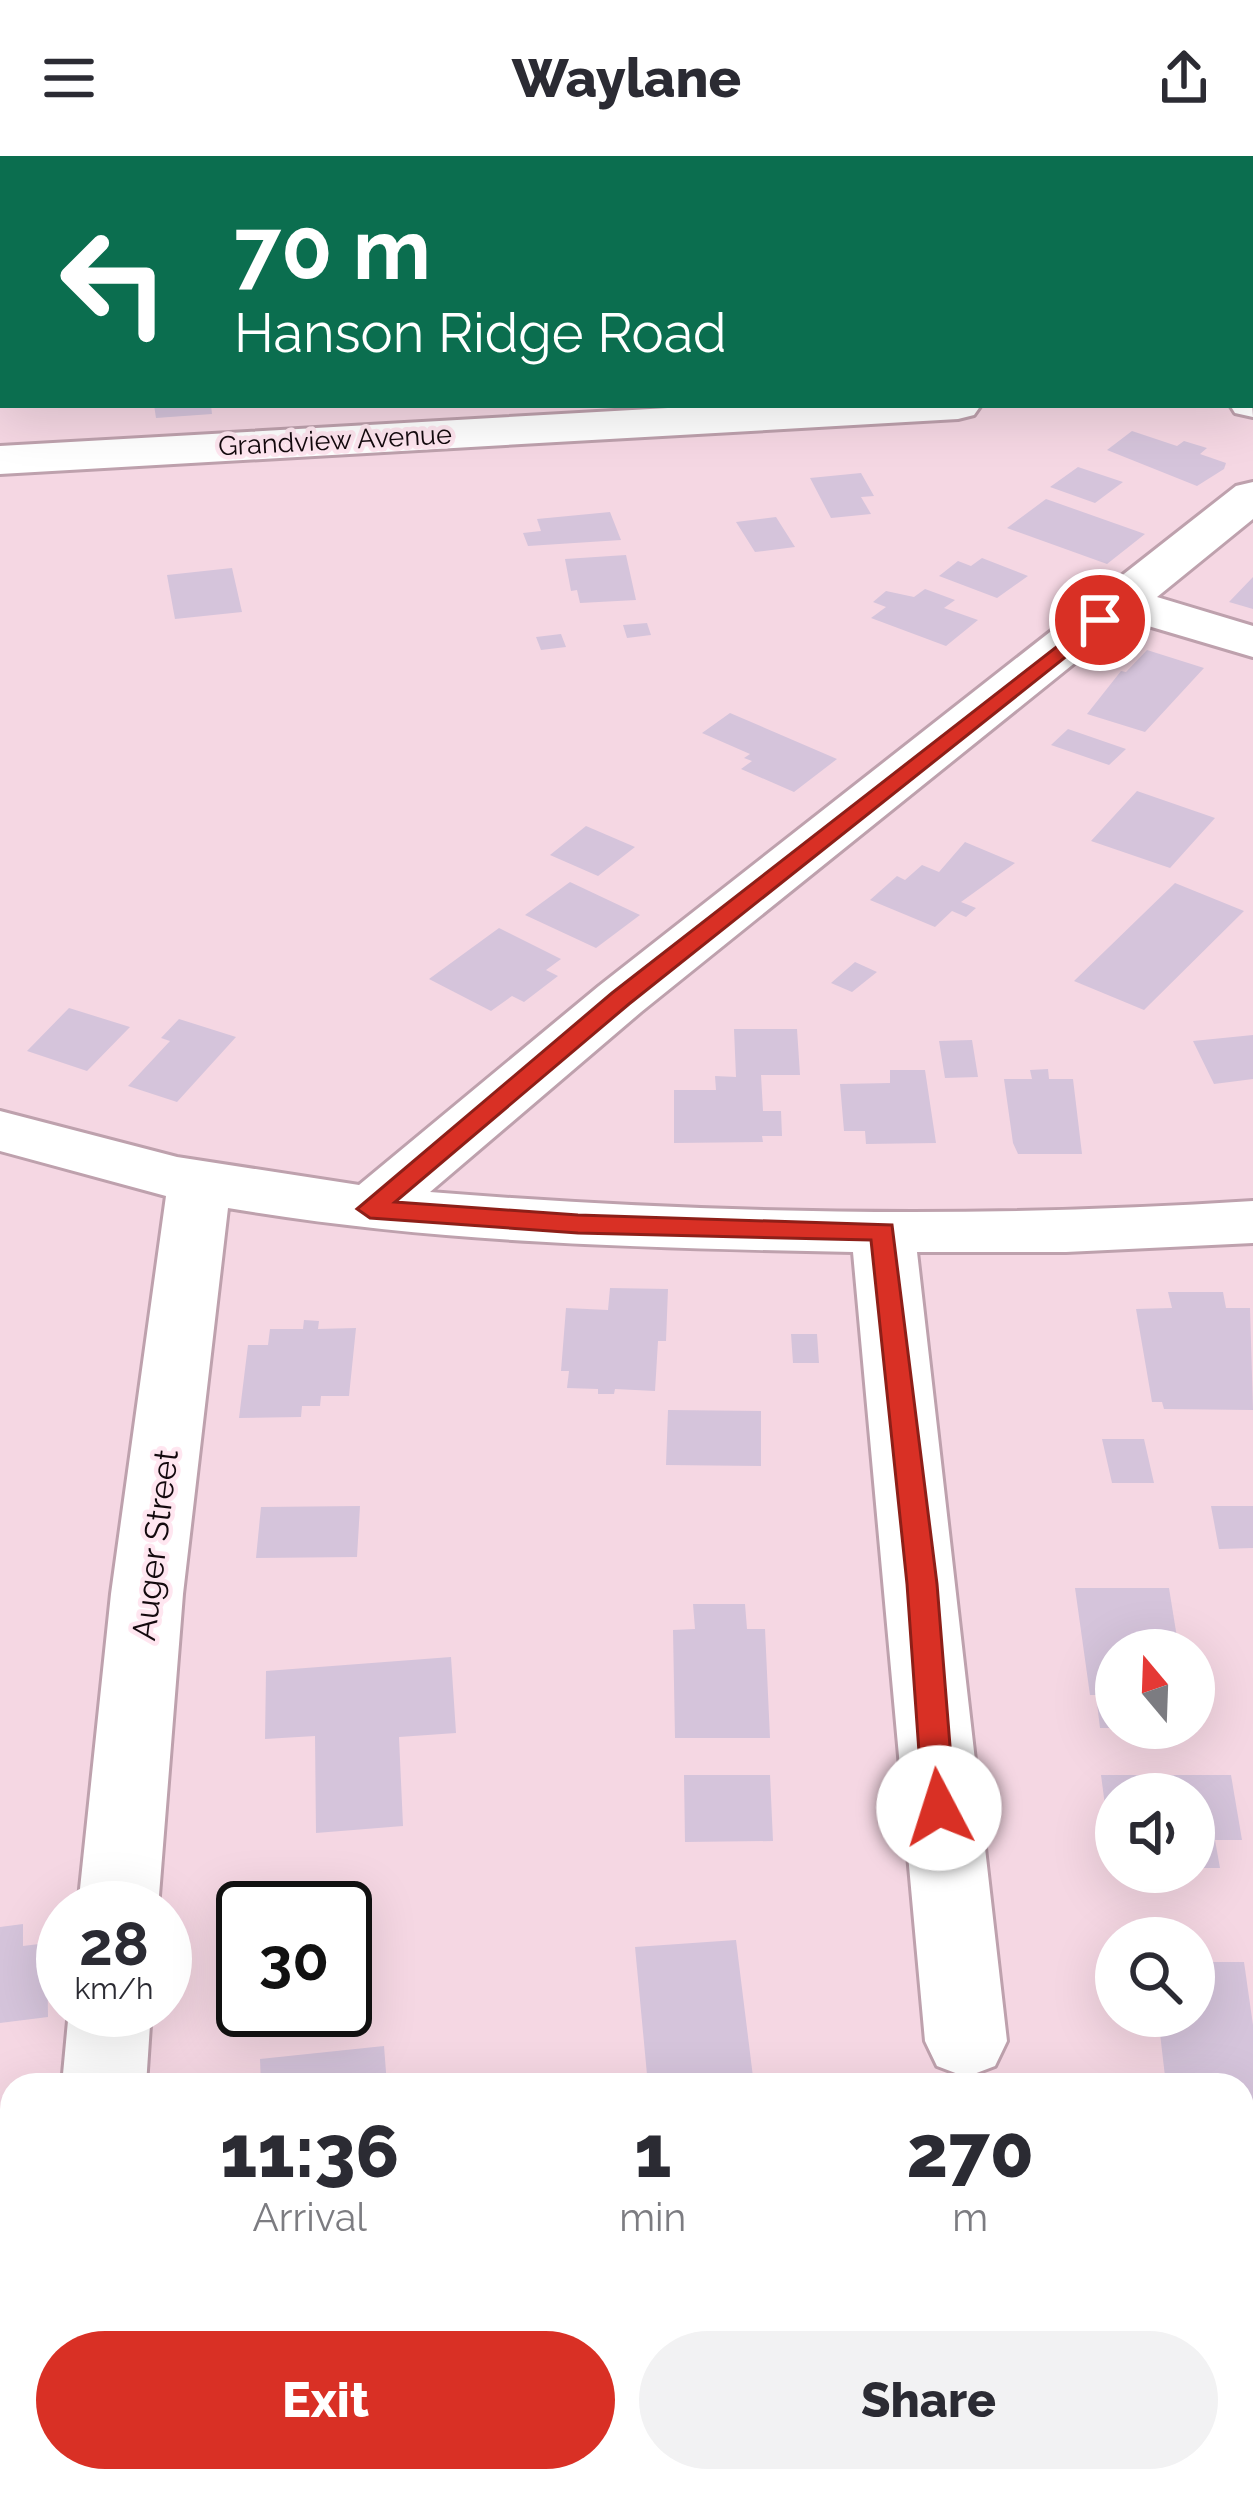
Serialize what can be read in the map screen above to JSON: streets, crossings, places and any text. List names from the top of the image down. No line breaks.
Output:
{"streets":{"street":["Grandview Avenue","Auger Street"]},"north":"top","page":{"header":"Waylane","turn":["70 m","Hanson Ridge Road"],"speed":"28 km/h","limit":"30","eta":["11:36","Arrival","1","min","270","m"],"buttons":["Exit","Share"]}}
